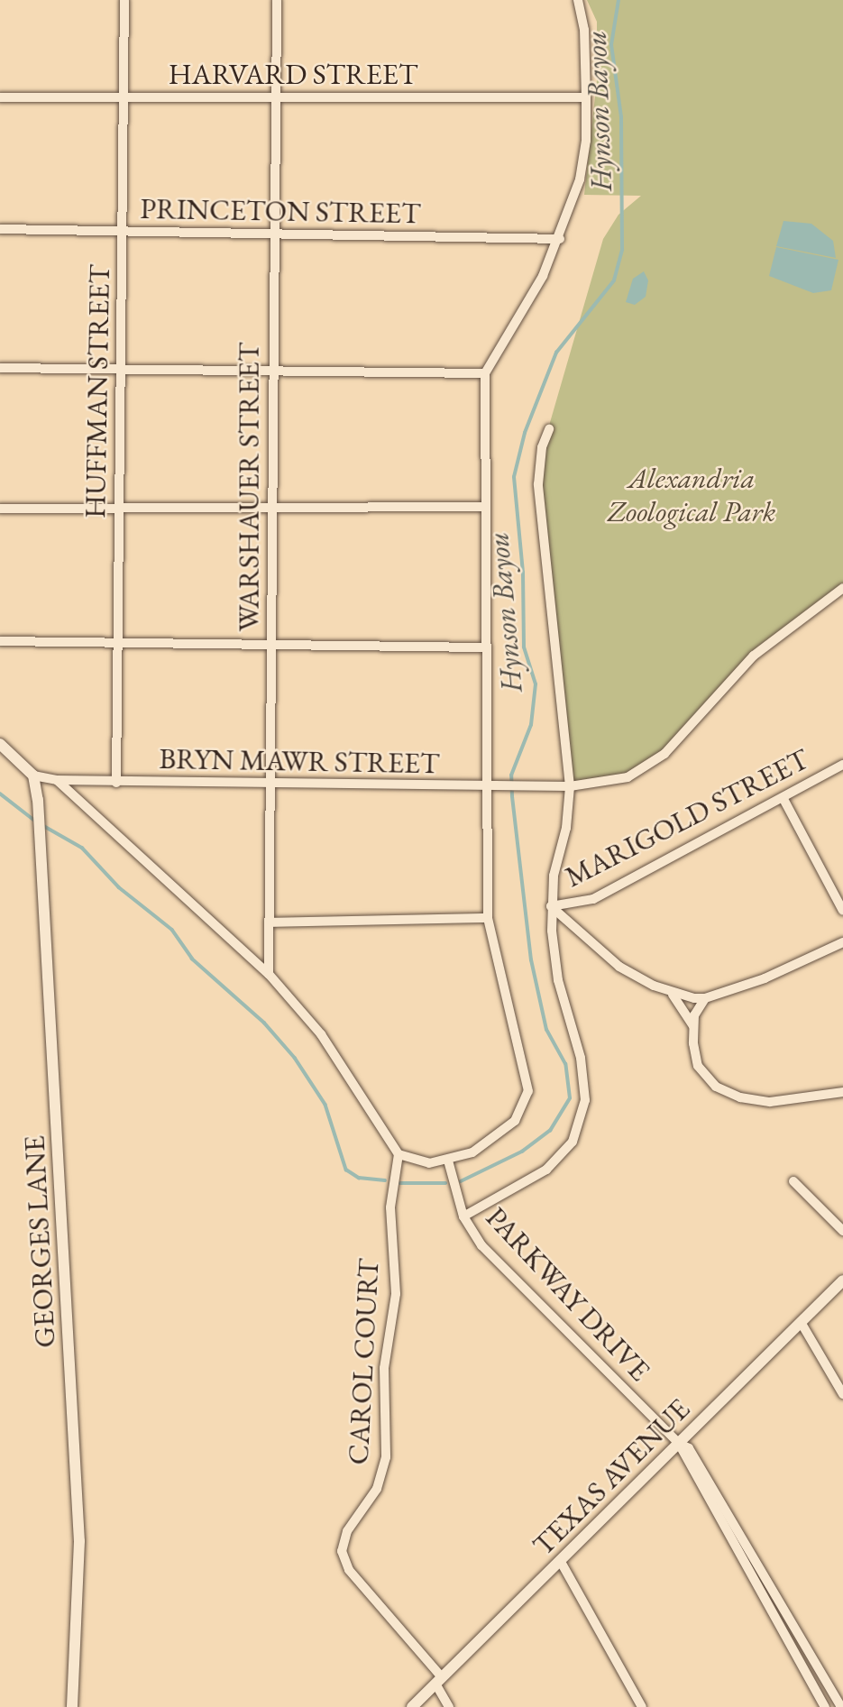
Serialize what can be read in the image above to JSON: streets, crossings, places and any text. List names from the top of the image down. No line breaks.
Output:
{"streets":{"street":["HARVARD STREET","PRINCETON STREET","HUFFMAN STREET","WARSHAUER STREET","BRYN MAWR STREET","MARIGOLD STREET","GEORGES LANE","PARKWAY DRIVE","CAROL COURT","TEXAS AVENUE"]},"crossings":[["HARVARD STREET","HUFFMAN STREET"],["HARVARD STREET","WARSHAUER STREET"],["PRINCETON STREET","HUFFMAN STREET"],["PRINCETON STREET","WARSHAUER STREET"],["HUFFMAN STREET","BRYN MAWR STREET"],["WARSHAUER STREET","BRYN MAWR STREET"],["BRYN MAWR STREET","GEORGES LANE"],["PARKWAY DRIVE","TEXAS AVENUE"],["CAROL COURT","TEXAS AVENUE"]],"water":["Hynson Bayou"],"parks":["Alexandria Zoological Park"]}
